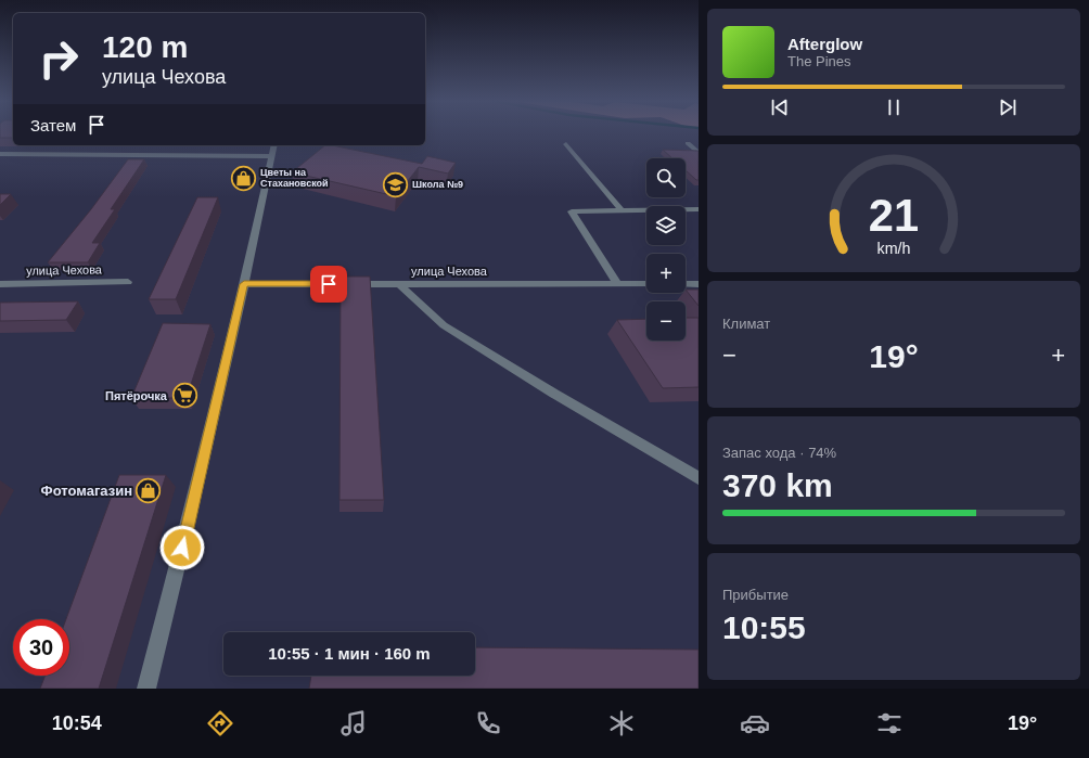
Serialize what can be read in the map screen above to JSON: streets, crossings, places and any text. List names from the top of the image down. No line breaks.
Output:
{"streets":{"street":["улица Чехова"]},"places":{"shop":["Цветы на Стахановской","Фотомагазин"],"school or university":["Школа №9"],"supermarket":["Пятёрочка"]},"page":{"turn":["120 m","улица Чехова"],"song":["Afterglow","The Pines"],"then":"Затем","map_buttons":["+","−"],"tile":["Климат",["Запас хода · 74%","370 km"],["Прибытие","10:55"]],"heat":["−","19°","+"],"limit":"30","trip":"10:55 · 1 мин · 160 m","tabs":["10:54","19°"],"gauge":["21","km/h"]}}
